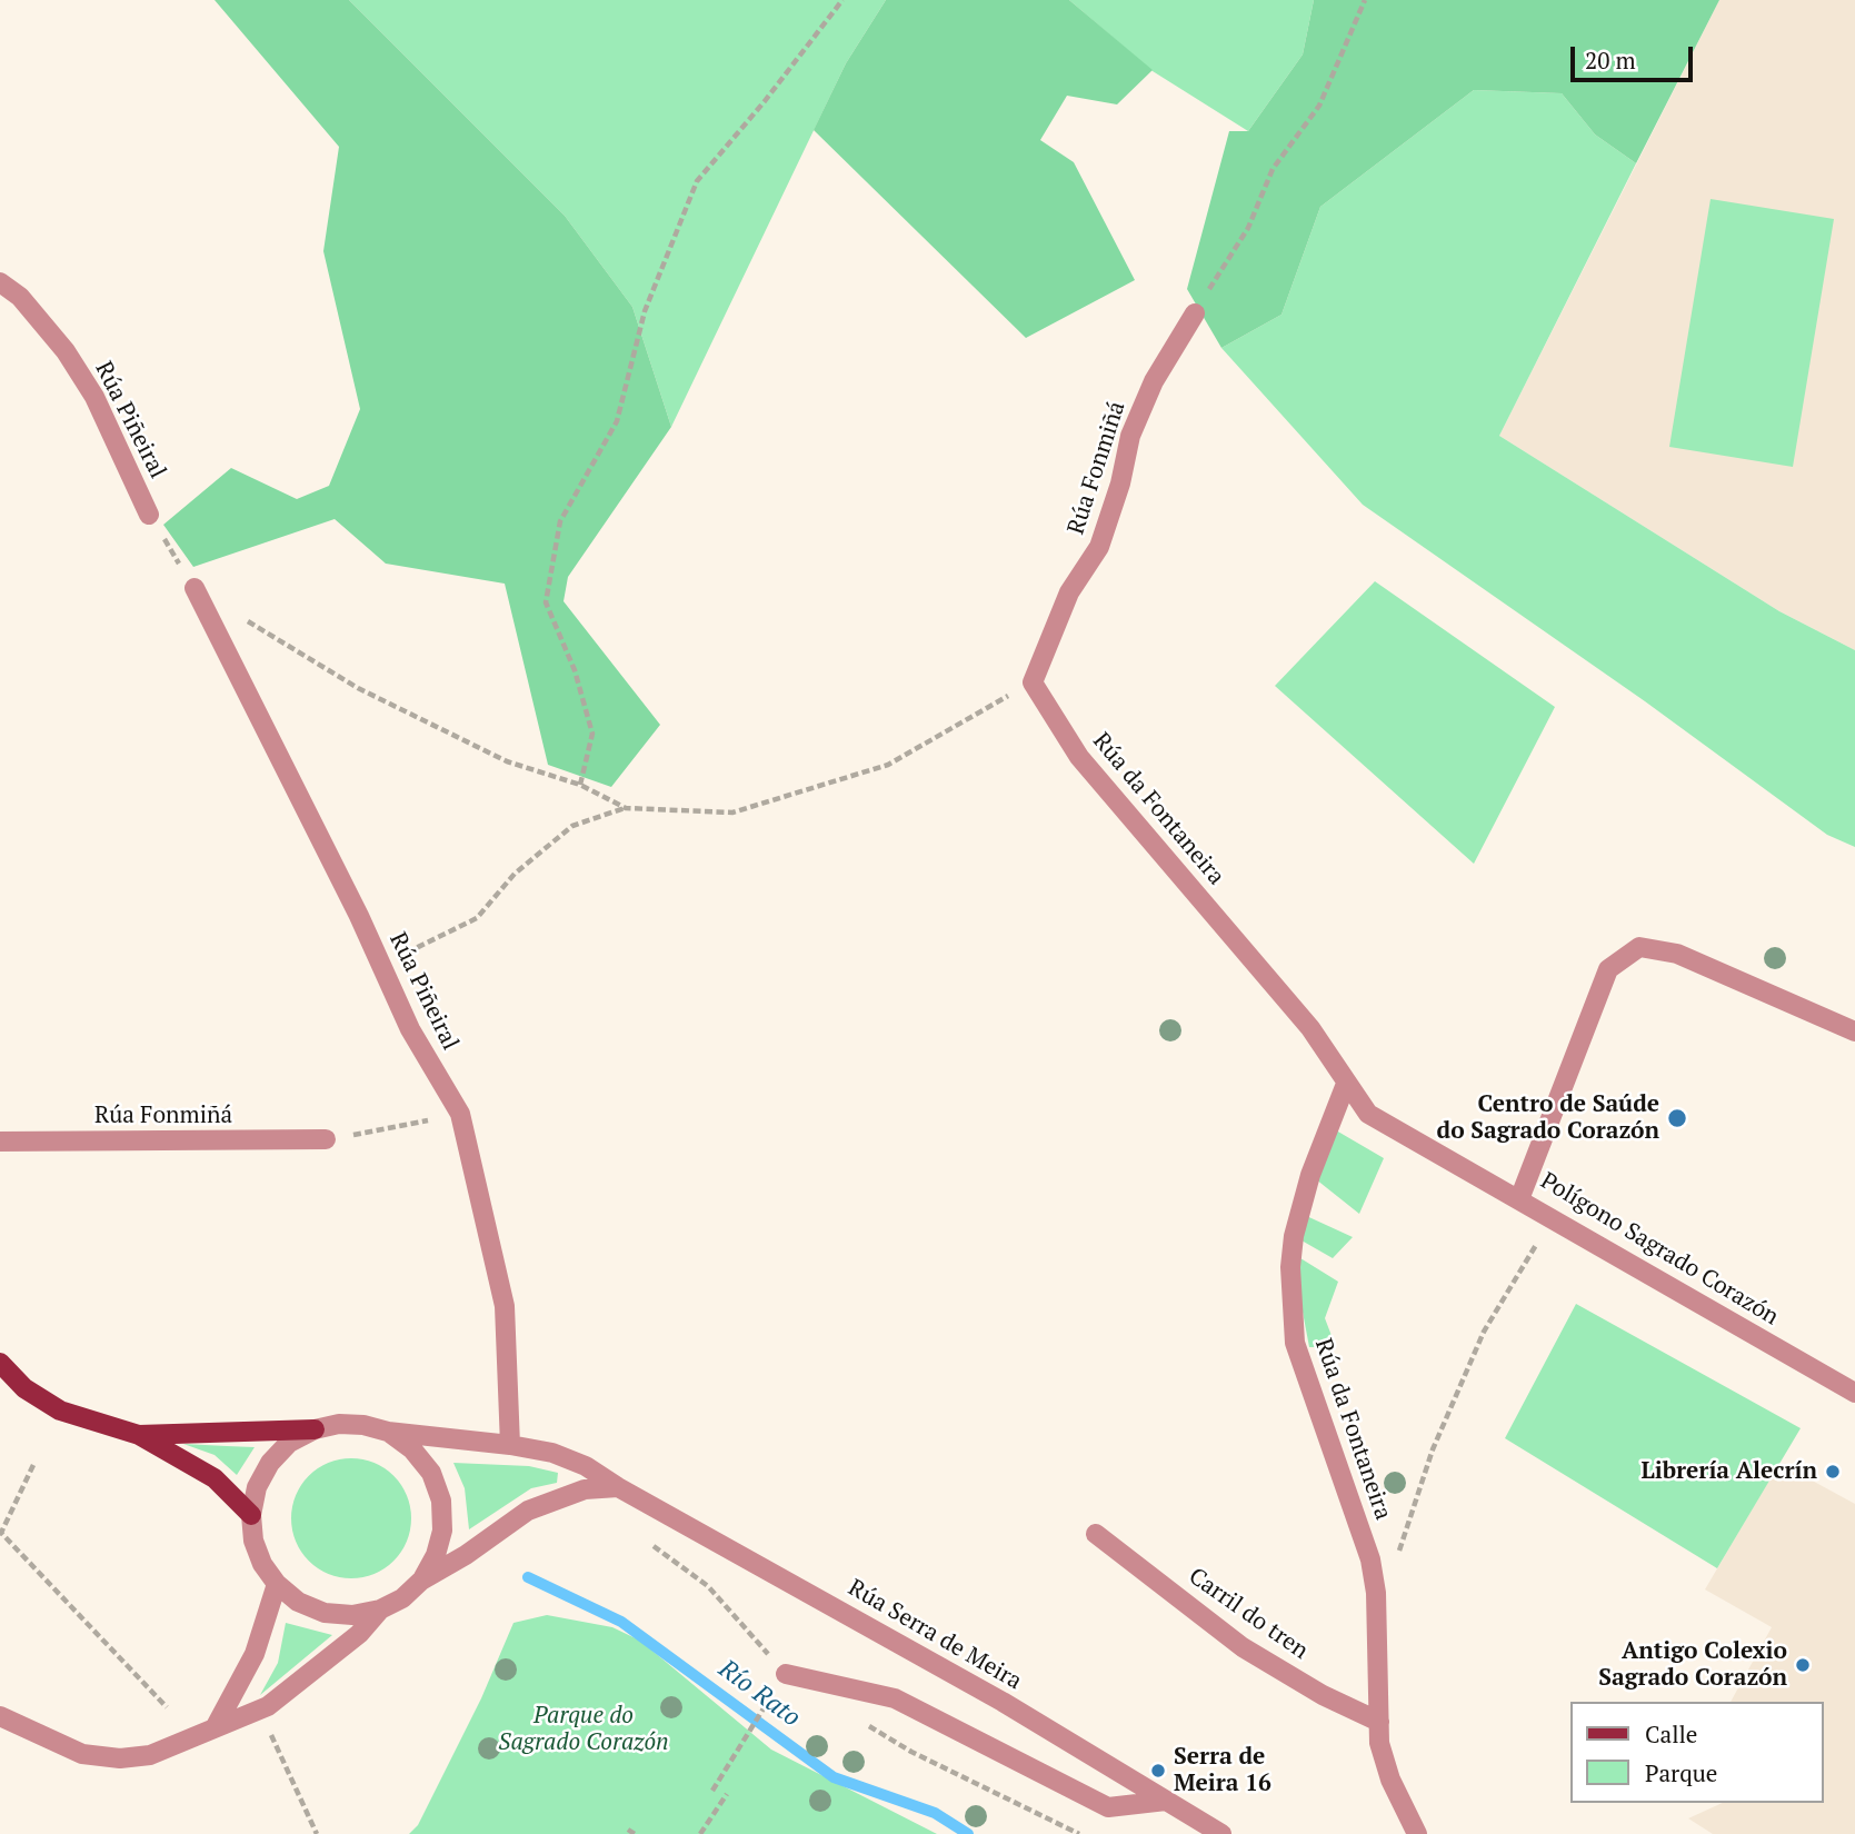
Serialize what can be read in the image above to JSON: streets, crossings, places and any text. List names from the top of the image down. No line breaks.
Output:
{"streets":{"main road":["Rúa Serra de Meira"],"street":["Rúa Piñeiral","Rúa Fonmiñá","Rúa da Fontaneira","Polígono Sagrado Corazón","Carril do tren"]},"crossings":[["Rúa Piñeiral","Rúa Serra de Meira"],["Rúa Fonmiñá","Rúa da Fontaneira"],["Rúa da Fontaneira","Carril do tren"]],"water":["Río Rato"],"parks":["Parque do Sagrado Corazón"],"places":["Centro de Saúde do Sagrado Corazón","Librería Alecrín","Antigo Colexio Sagrado Corazón","Serra de Meira 16"],"legend":["Calle","Parque"],"scale_bar":"20 m"}
